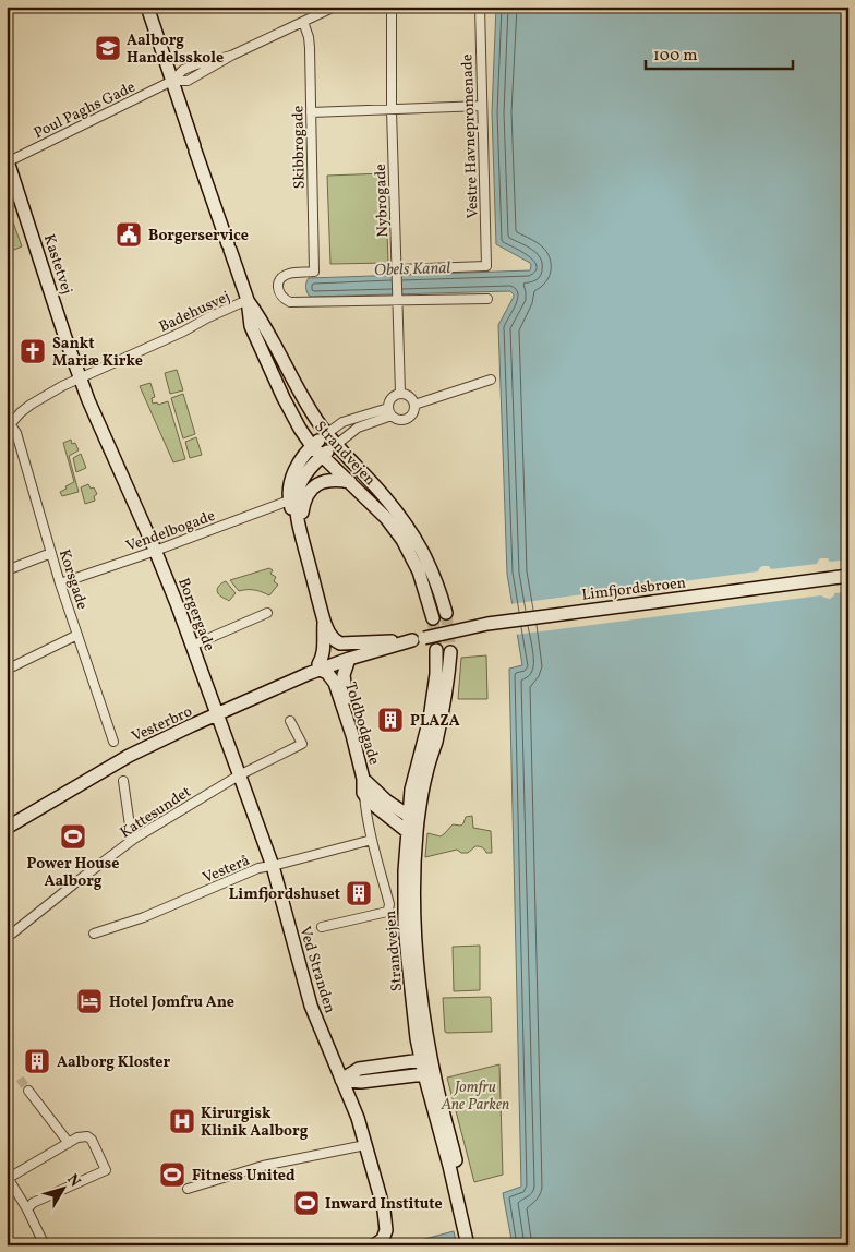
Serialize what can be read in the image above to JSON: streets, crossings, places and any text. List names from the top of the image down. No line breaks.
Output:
{"streets":{"street":["Poul Paghs Gade","Vestre Havnepromenade","Skibbrogade","Nybrogade","Kastetvej","Badehusvej","Strandvejen","Vendelbogade","Korsgade","Limfjordsbroen","Borgergade","Vesterbro","Toldbodgade","Kattesundet","Vesterå","Ved Stranden"]},"crossings":[["Poul Paghs Gade","Skibbrogade"],["Poul Paghs Gade","Kastetvej"],["Poul Paghs Gade","Strandvejen"],["Vestre Havnepromenade","Nybrogade"],["Skibbrogade","Nybrogade"],["Kastetvej","Badehusvej"],["Kastetvej","Borgergade"],["Badehusvej","Strandvejen"],["Badehusvej","Korsgade"],["Badehusvej","Borgergade"],["Vendelbogade","Korsgade"],["Vendelbogade","Borgergade"],["Limfjordsbroen","Vesterbro"],["Borgergade","Vesterbro"],["Borgergade","Kattesundet"],["Borgergade","Vesterå"],["Borgergade","Ved Stranden"],["Vesterbro","Toldbodgade"],["Toldbodgade","Vesterå"],["Toldbodgade","Ved Stranden"],["Vesterå","Ved Stranden"]],"water":["Obels Kanal"],"parks":["Jomfru Ane Parken"],"places":{"school or university":["Aalborg Handelsskole"],"public building":["Borgerservice"],"church":["Sankt Mariæ Kirke"],"building":["PLAZA","Limfjordshuset","Aalborg Kloster"],"sports":["Power House Aalborg","Fitness United","Inward Institute"],"hotel":["Hotel Jomfru Ane"],"hospital":["Kirurgisk Klinik Aalborg"]},"scale_bar":"100 m","north":"top right"}
